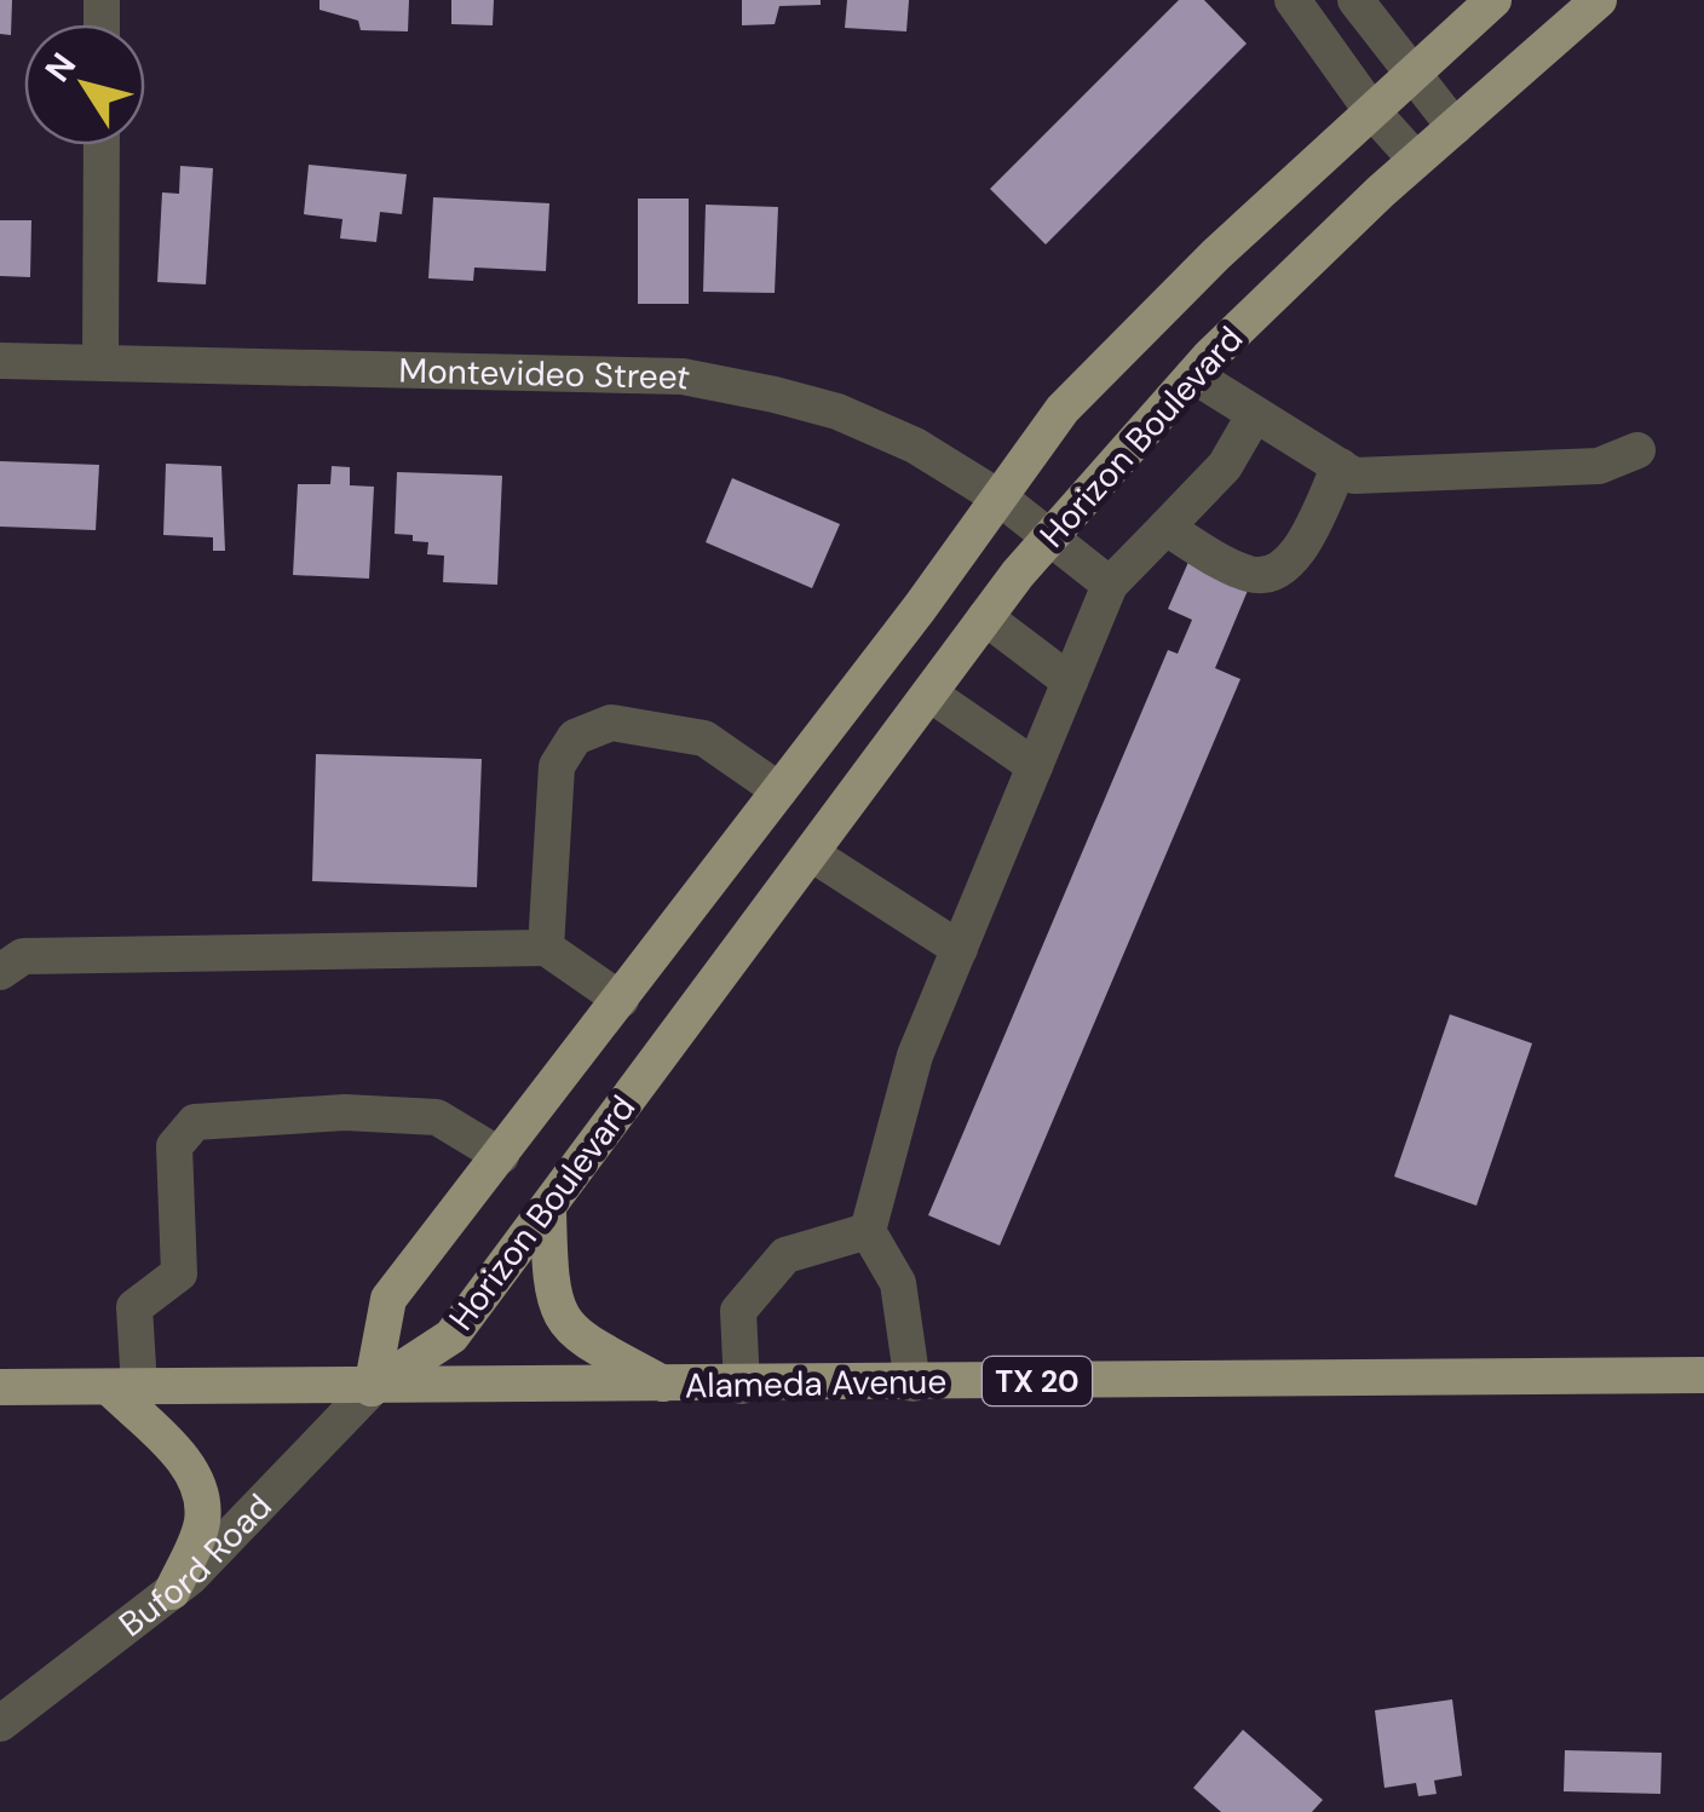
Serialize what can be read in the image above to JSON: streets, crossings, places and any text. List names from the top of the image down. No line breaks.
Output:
{"streets":{"main road":["Horizon Boulevard","TX 20","Alameda Avenue"],"street":["Montevideo Street","Buford Road"]},"crossings":[["Montevideo Street","Horizon Boulevard"],["Horizon Boulevard","Alameda Avenue"],["Horizon Boulevard","Buford Road"],["Alameda Avenue","Buford Road"]],"north":"top left"}
